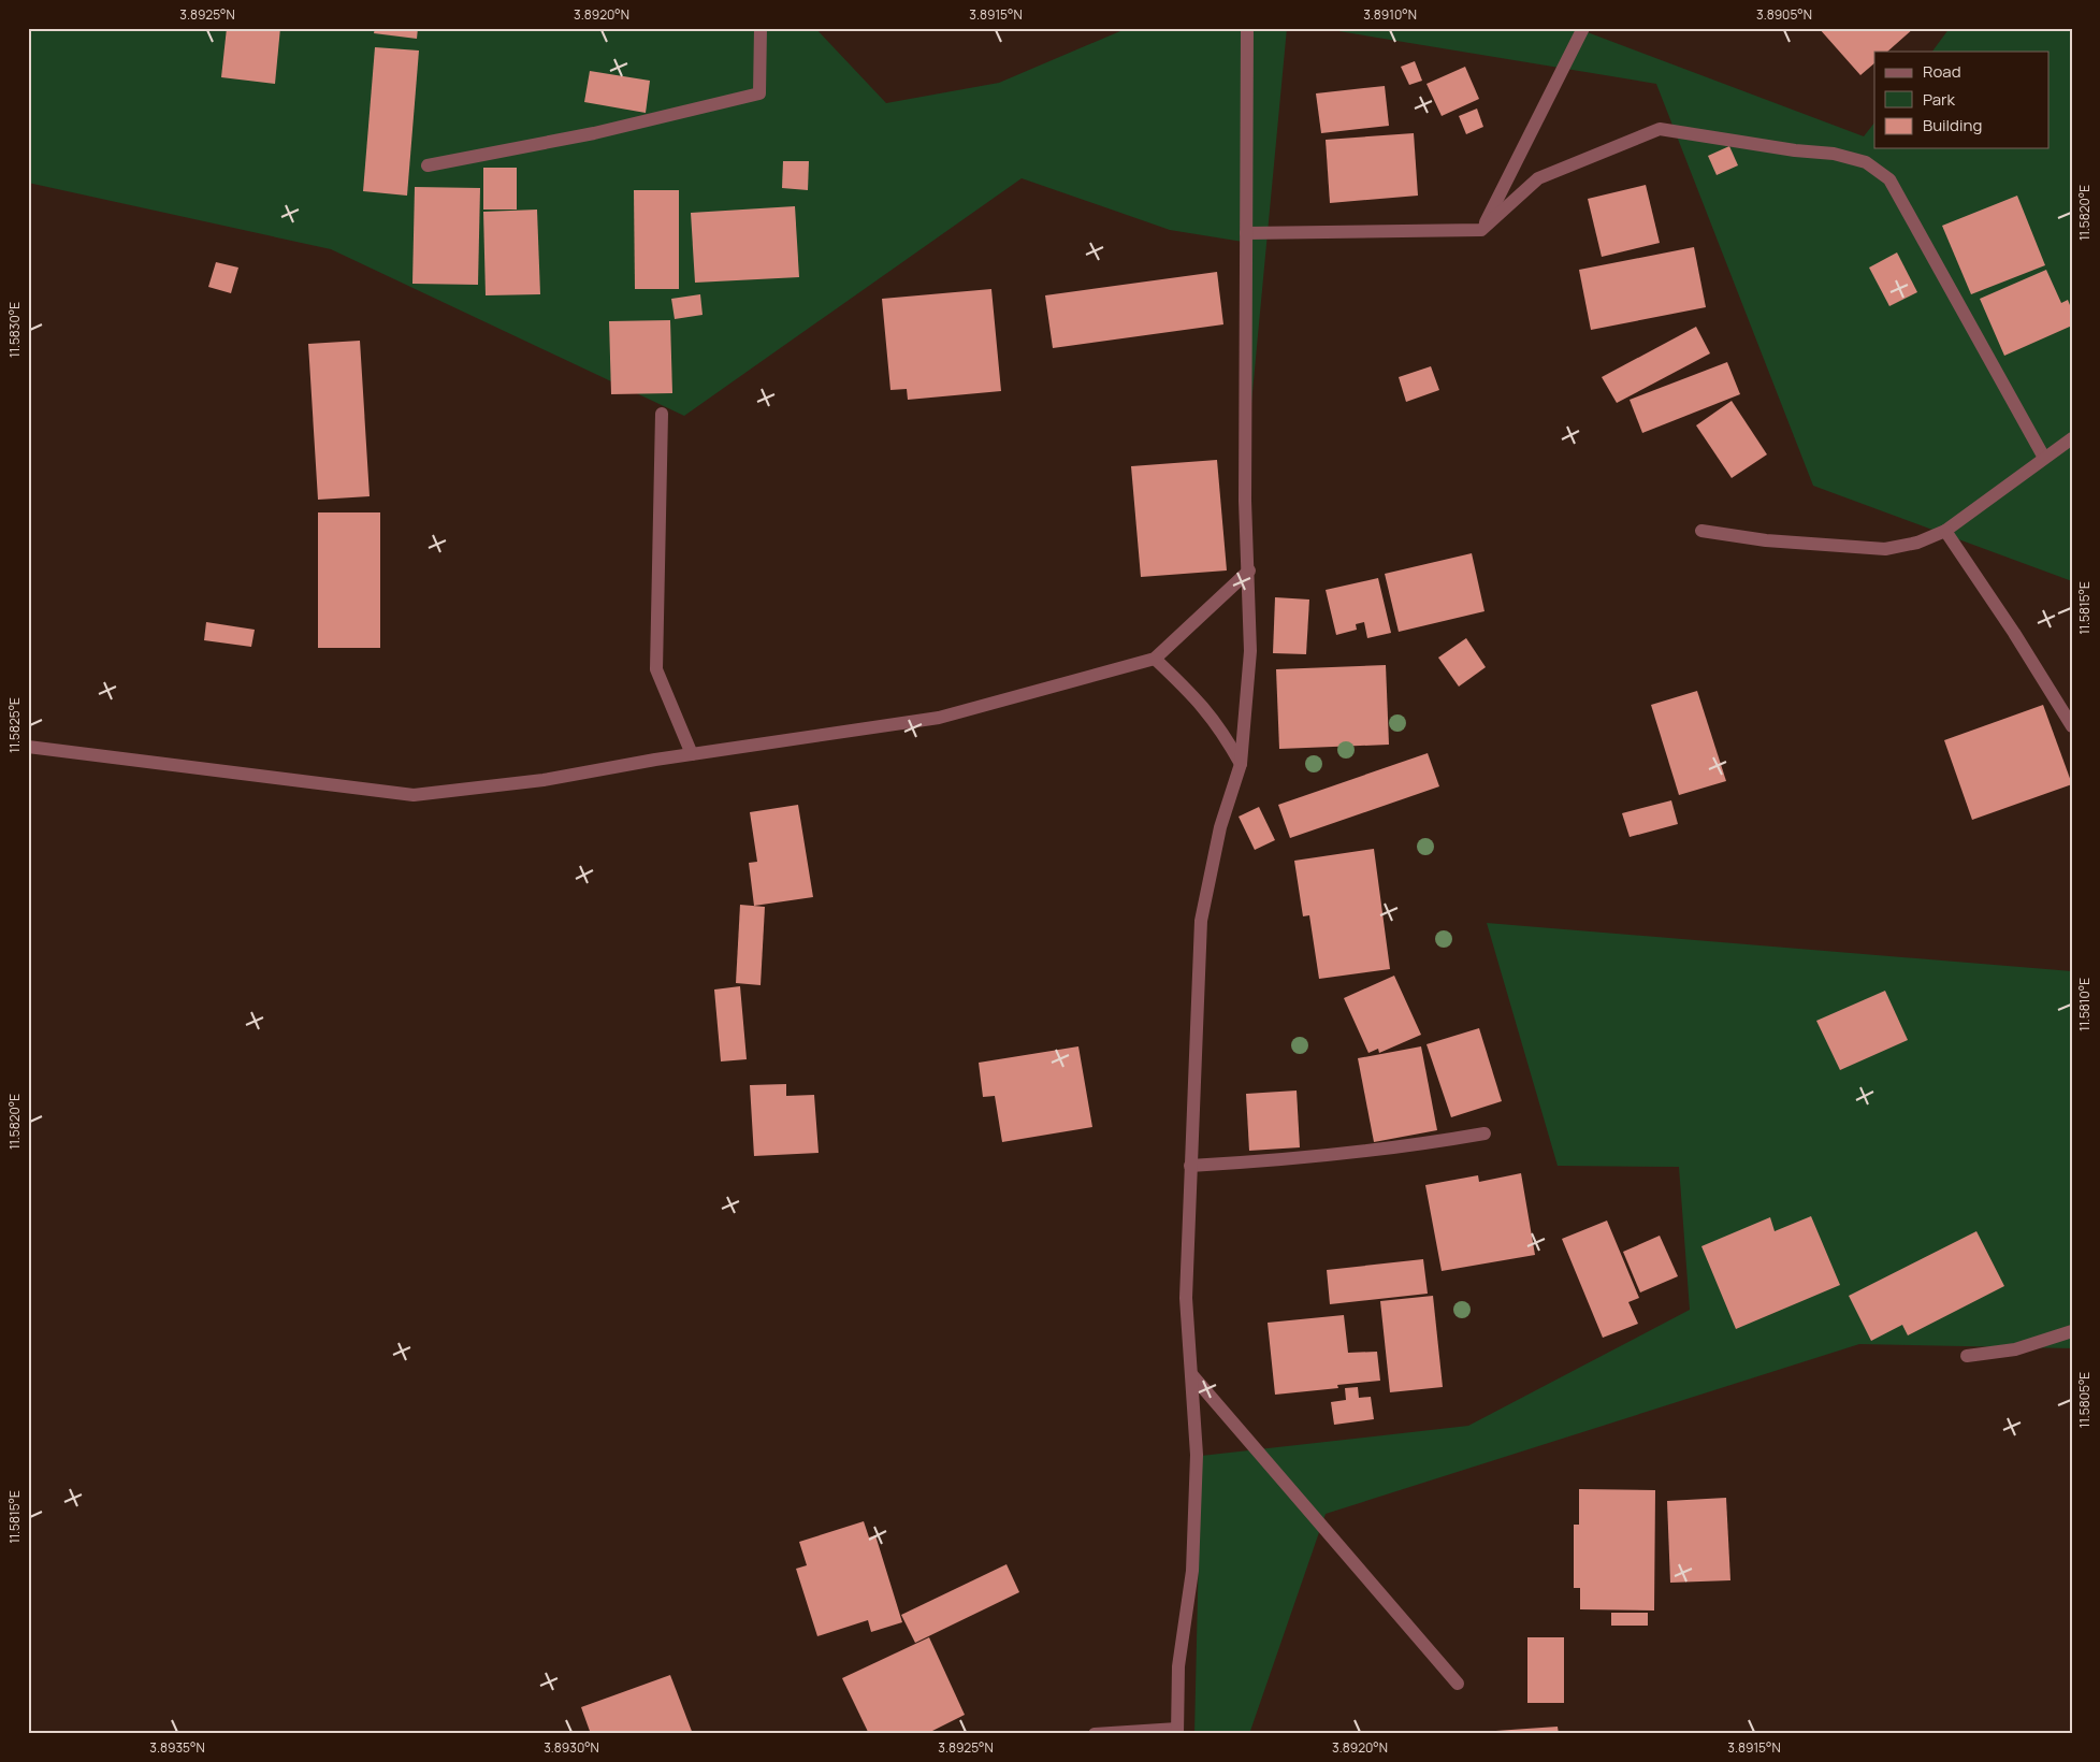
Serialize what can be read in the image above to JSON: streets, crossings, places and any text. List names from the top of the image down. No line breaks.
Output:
{"legend":["Road","Park","Building"],"coordinates":["3.8925°N","3.8920°N","3.8915°N","3.8910°N","3.8905°N","11.5820°E","11.5830°E","11.5815°E","11.5825°E","11.5810°E","11.5805°E","3.8935°N","3.8930°N"]}
